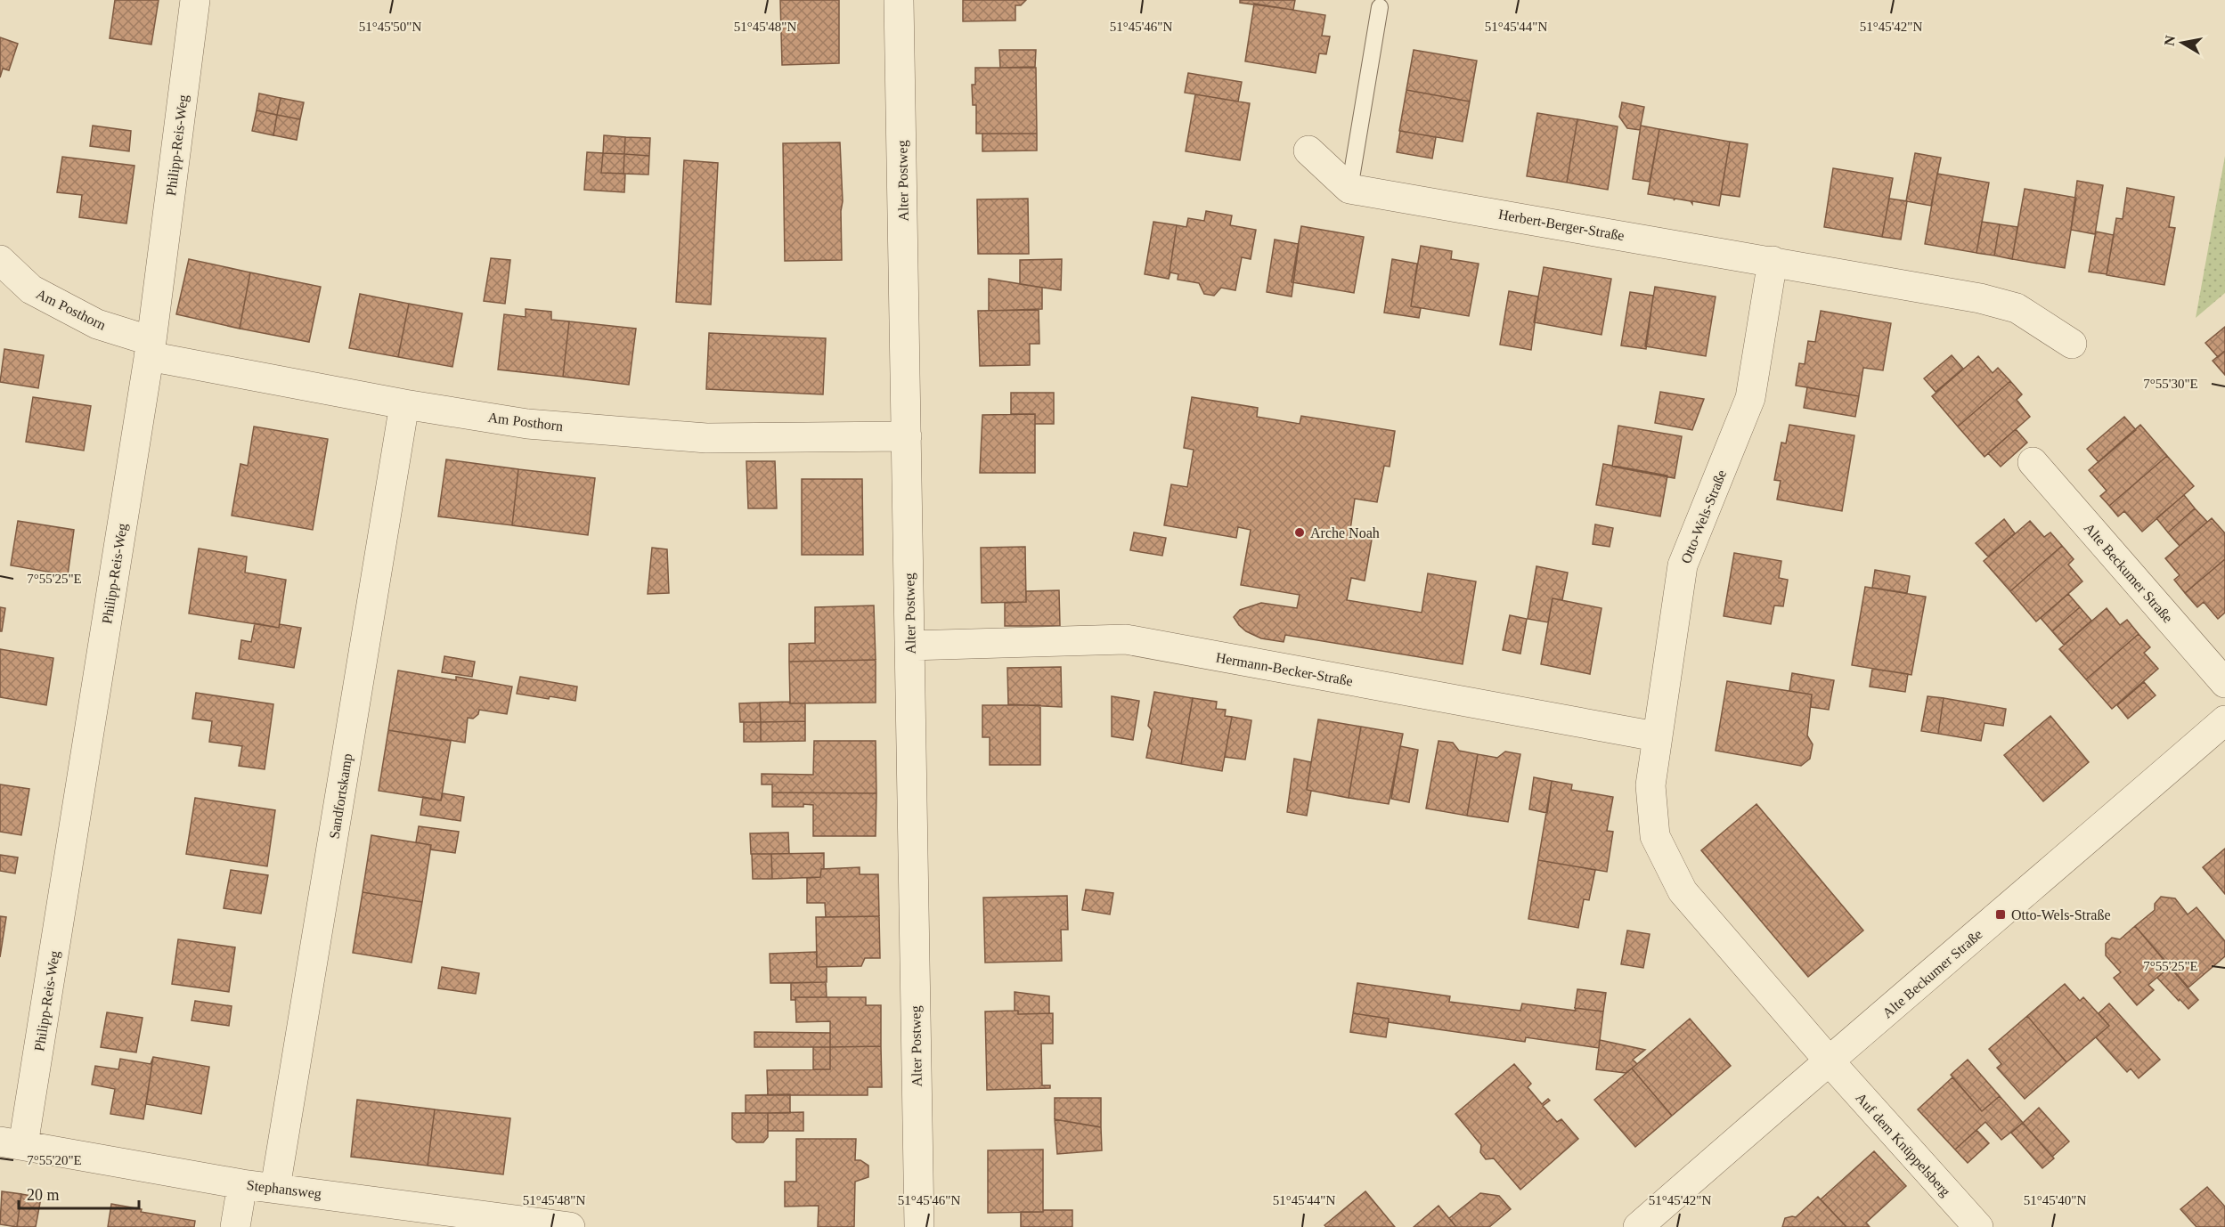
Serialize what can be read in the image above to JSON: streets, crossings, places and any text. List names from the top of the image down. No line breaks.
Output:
{"streets":{"street":["Philipp-Reis-Weg","Alter Postweg","Herbert-Berger-Straße","Am Posthorn","Otto-Wels-Straße","Alte Beckumer Straße","Hermann-Becker-Straße","Sandfortskamp","Auf dem Knüppelsberg","Stephansweg"]},"crossings":[["Philipp-Reis-Weg","Am Posthorn"],["Philipp-Reis-Weg","Stephansweg"],["Alter Postweg","Am Posthorn"],["Alter Postweg","Hermann-Becker-Straße"],["Herbert-Berger-Straße","Otto-Wels-Straße"],["Am Posthorn","Sandfortskamp"],["Otto-Wels-Straße","Alte Beckumer Straße"],["Otto-Wels-Straße","Hermann-Becker-Straße"],["Otto-Wels-Straße","Auf dem Knüppelsberg"],["Alte Beckumer Straße","Auf dem Knüppelsberg"],["Sandfortskamp","Stephansweg"]],"places":{"other":["Arche Noah"],"transit":["Otto-Wels-Straße"]},"scale_bar":"20 m","north":"left","coordinates":["51°45'50\"N","51°45'48\"N","51°45'46\"N","51°45'44\"N","51°45'42\"N","7°55'30\"E","7°55'25\"E","7°55'20\"E","51°45'40\"N"]}
